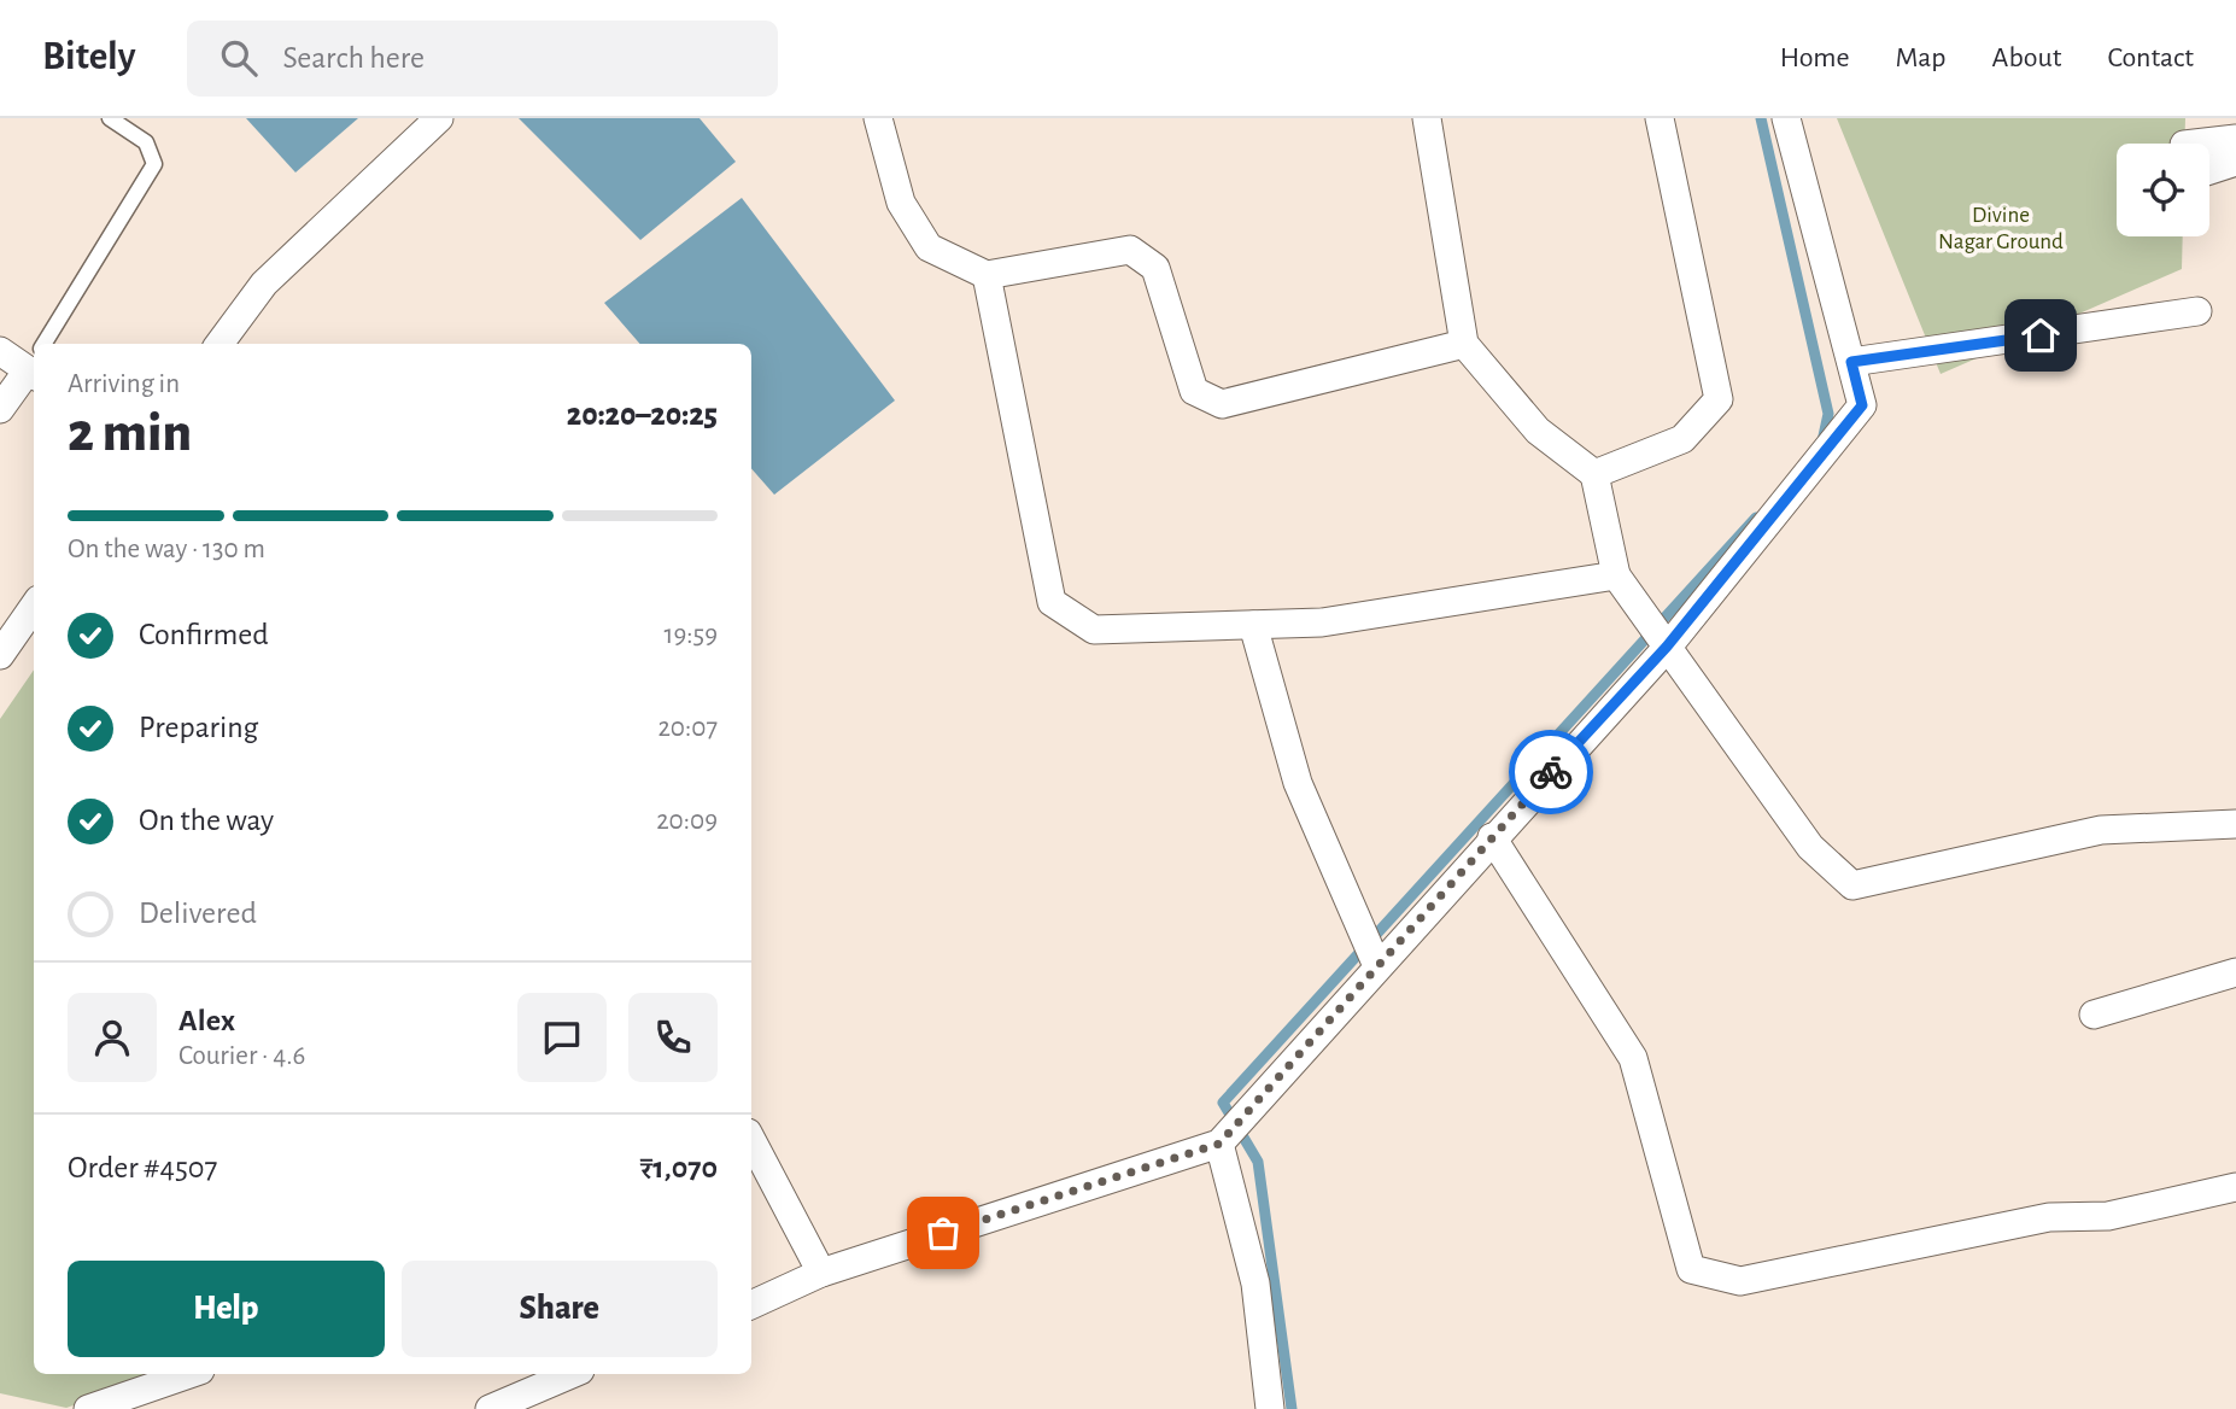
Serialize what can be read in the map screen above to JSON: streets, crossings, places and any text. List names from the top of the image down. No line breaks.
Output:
{"parks":["Divine Nagar Ground"],"page":{"header":"Bitely","search":"Search here","nav":["Home","Map","About","Contact"],"heading":["2 min","Arriving in","20:20–20:25"],"panel":["Alex","Courier · 4.6","Order #4507","₹1,070"],"bar":"On the way · 130 m","list":[["Confirmed","19:59"],["Preparing","20:07"],["On the way","20:09"],"Delivered"],"buttons":["Help","Share"]}}
